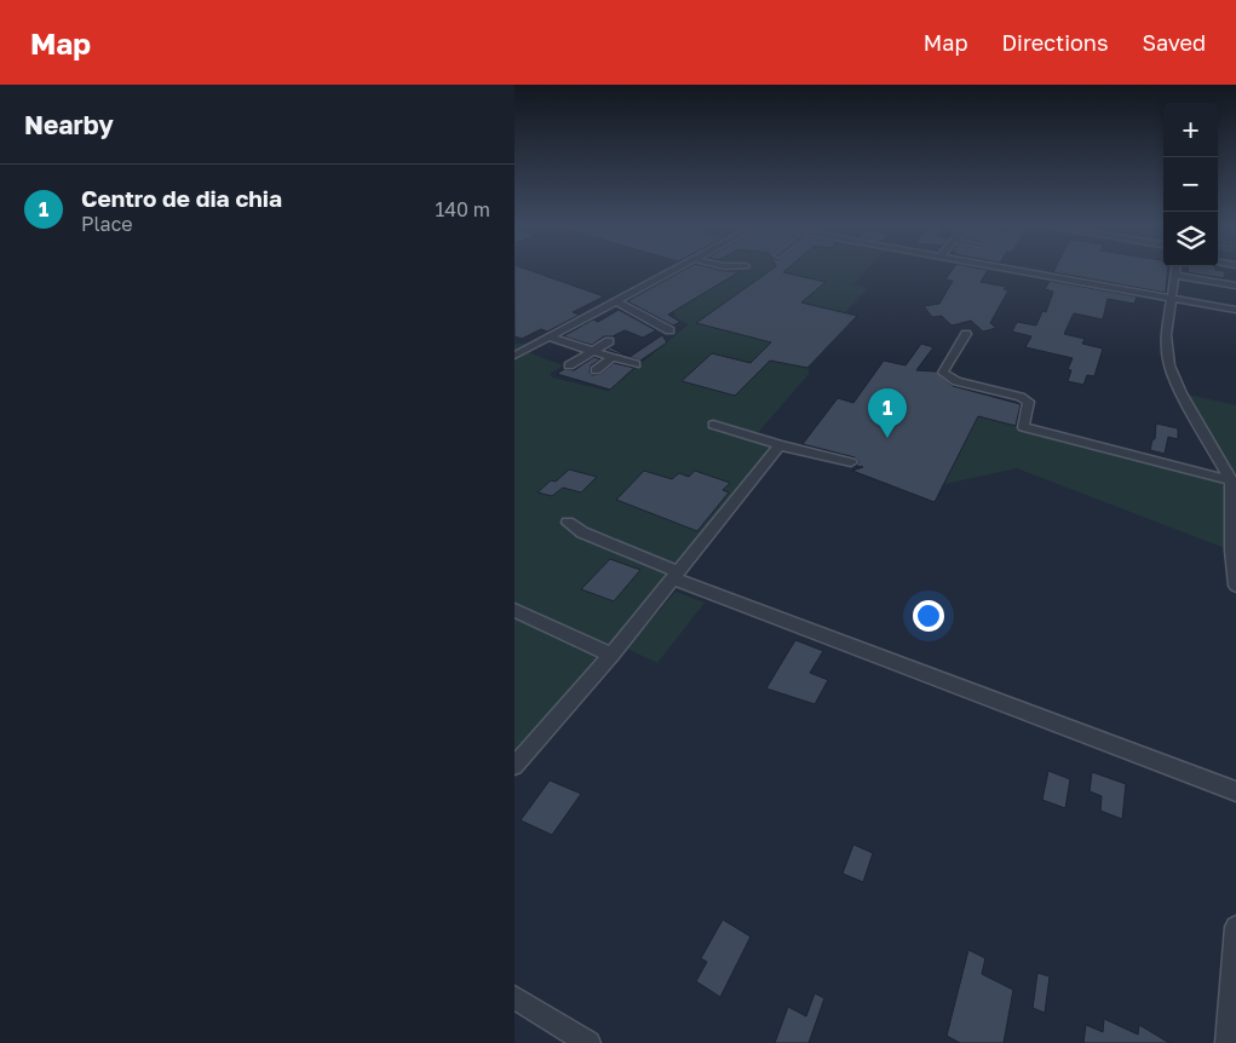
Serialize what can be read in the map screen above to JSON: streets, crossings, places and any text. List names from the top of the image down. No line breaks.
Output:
{"page":{"header":"Map","nav":["Map","Directions","Saved"],"heading":"Nearby","map_buttons":["+","−"],"list":[{"mark":"1","name":"Centro de dia chia","note":"Place","value":"140 m"}],"pins":"1"}}
